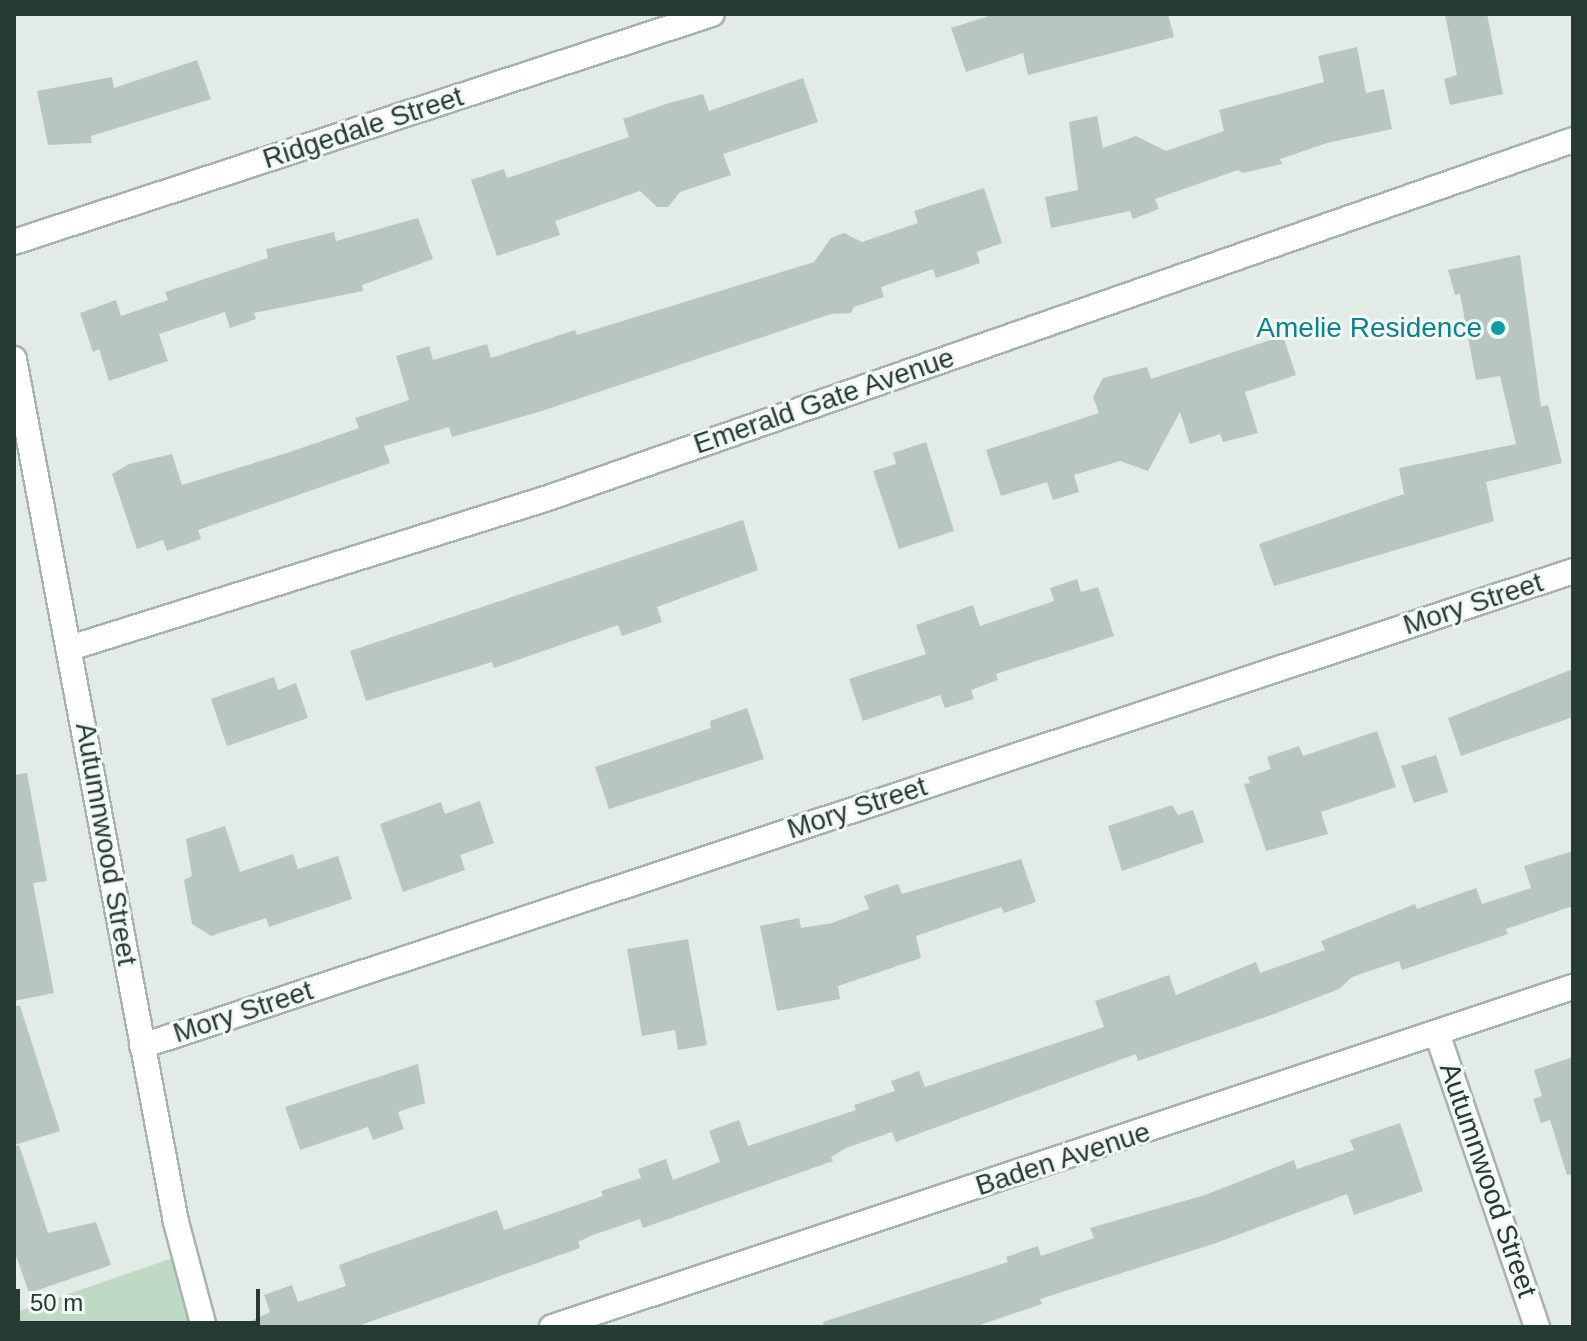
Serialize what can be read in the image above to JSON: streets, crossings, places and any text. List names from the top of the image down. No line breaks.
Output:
{"streets":{"street":["Ridgedale Street","Emerald Gate Avenue","Mory Street","Autumnwood Street","Baden Avenue"]},"crossings":[["Emerald Gate Avenue","Autumnwood Street"],["Mory Street","Autumnwood Street"],["Autumnwood Street","Baden Avenue"]],"places":["Amelie Residence"],"scale_bar":"50 m"}
